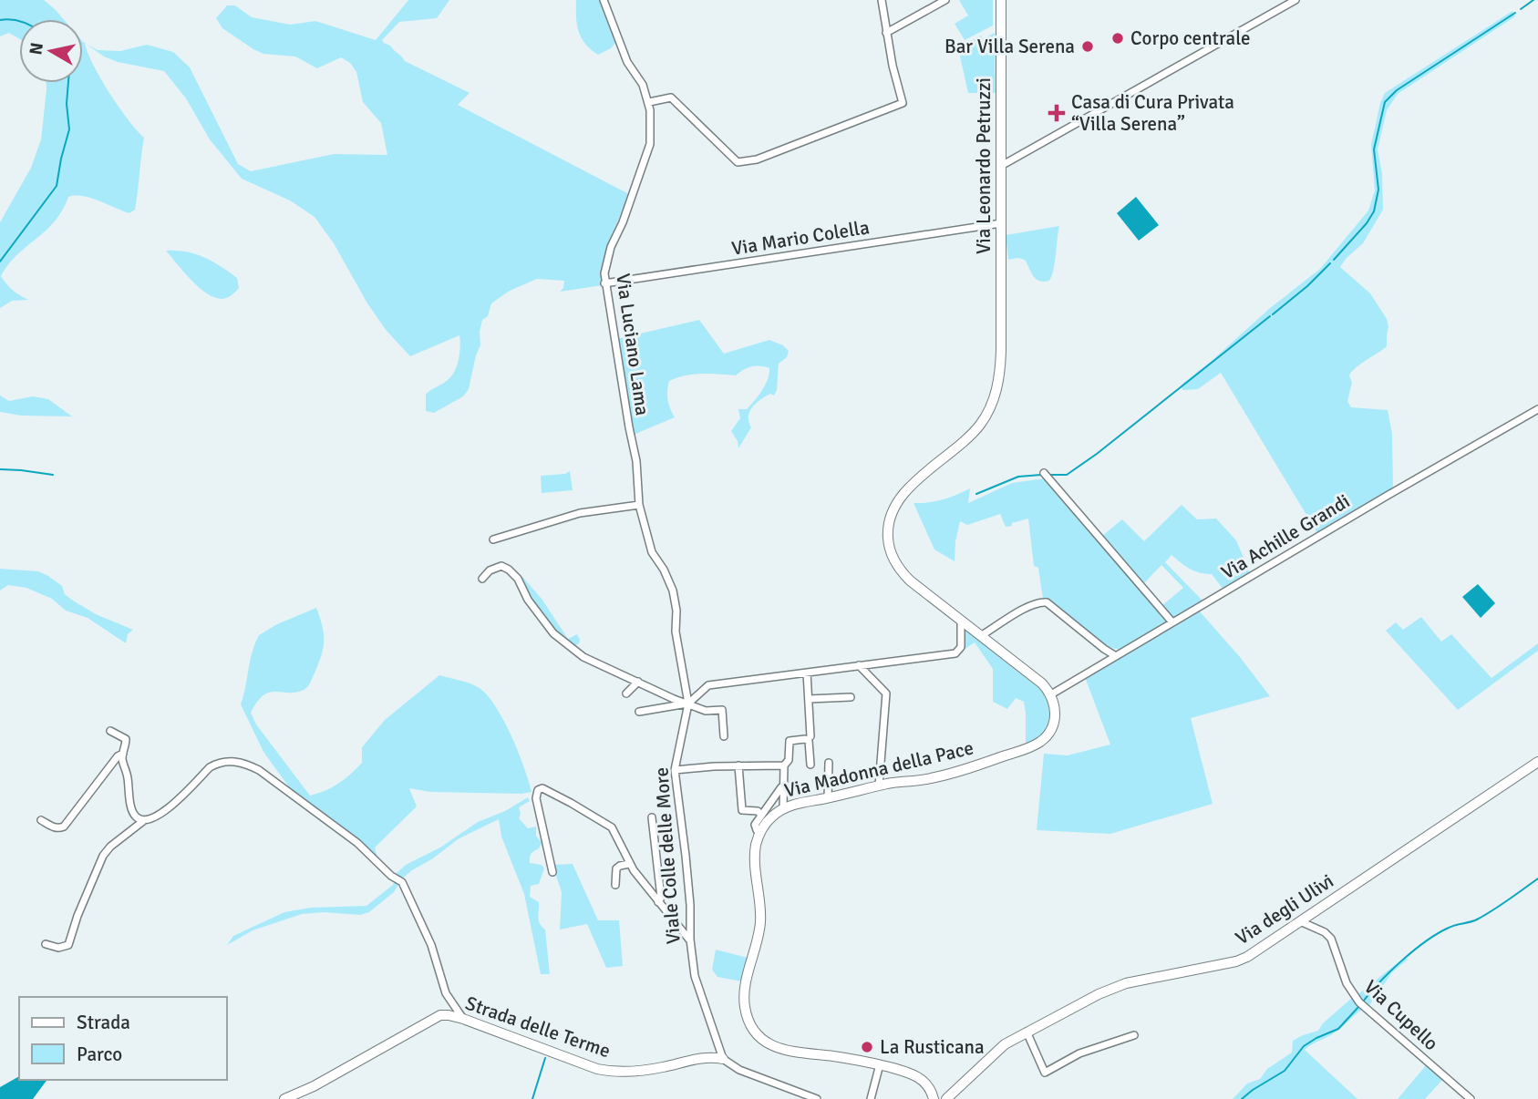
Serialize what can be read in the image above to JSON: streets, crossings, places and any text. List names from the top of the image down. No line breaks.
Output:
{"streets":{"main road":["Via Leonardo Petruzzi","Via Madonna della Pace","Via degli Ulivi","Strada delle Terme"],"street":["Via Mario Colella","Via Luciano Lama","Via Achille Grandi","Viale Colle delle More","Via Cupello"]},"crossings":[["Via Leonardo Petruzzi","Via Mario Colella"],["Via Mario Colella","Via Luciano Lama"],["Via Luciano Lama","Viale Colle delle More"],["Via Achille Grandi","Via Madonna della Pace"],["Viale Colle delle More","Strada delle Terme"],["Via degli Ulivi","Via Cupello"]],"places":{"other":["Corpo centrale","Bar Villa Serena","La Rusticana"],"health":["Casa di Cura Privata “Villa Serena”"]},"legend":["Strada","Parco"],"north":"left"}
